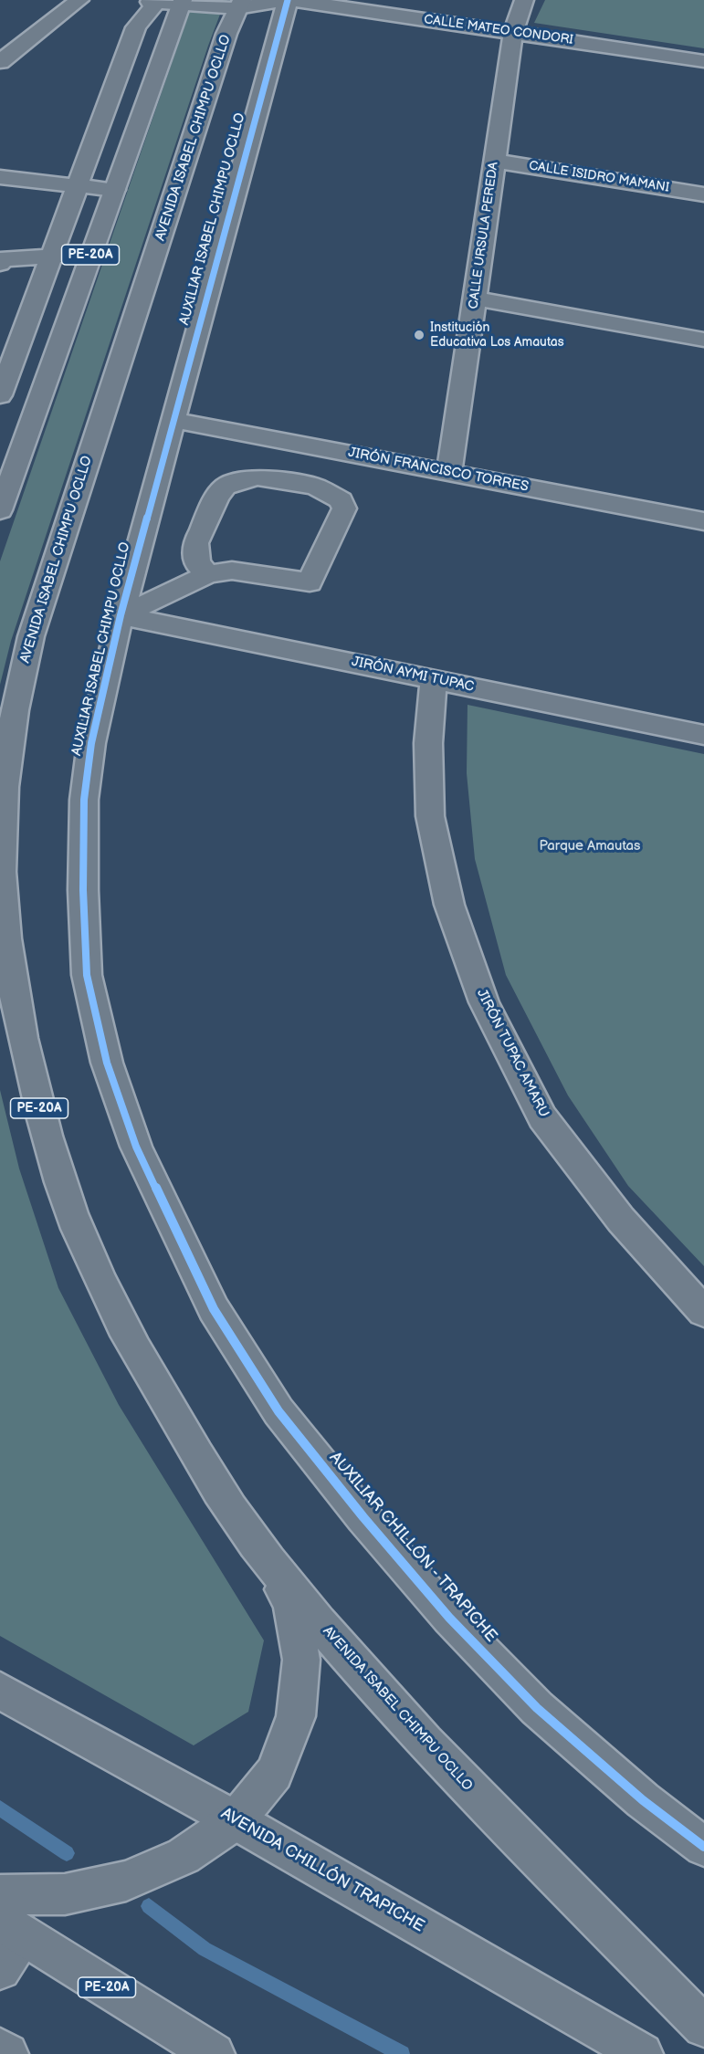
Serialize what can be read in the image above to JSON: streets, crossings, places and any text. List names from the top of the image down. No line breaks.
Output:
{"streets":{"street":["CALLE MATEO CONDORI","AVENIDA ISABEL CHIMPU OCLLO","CALLE ISIDRO MAMANI","AUXILIAR ISABEL CHIMPU OCLLO","CALLE URSULA PEREDA","PE-20A","JIRÓN FRANCISCO TORRES","JIRÓN AYMI TUPAC","JIRÓN TUPAC AMARU","AUXILIAR CHILLÓN - TRAPICHE","AVENIDA CHILLÓN TRAPICHE"]},"crossings":[["CALLE MATEO CONDORI","CALLE URSULA PEREDA"],["CALLE ISIDRO MAMANI","CALLE URSULA PEREDA"],["AUXILIAR ISABEL CHIMPU OCLLO","JIRÓN FRANCISCO TORRES"],["AUXILIAR ISABEL CHIMPU OCLLO","JIRÓN AYMI TUPAC"],["AUXILIAR ISABEL CHIMPU OCLLO","AUXILIAR CHILLÓN - TRAPICHE"],["CALLE URSULA PEREDA","JIRÓN FRANCISCO TORRES"],["JIRÓN AYMI TUPAC","JIRÓN TUPAC AMARU"]],"parks":["Parque Amautas"],"places":["Institución Educativa Los Amautas"]}
